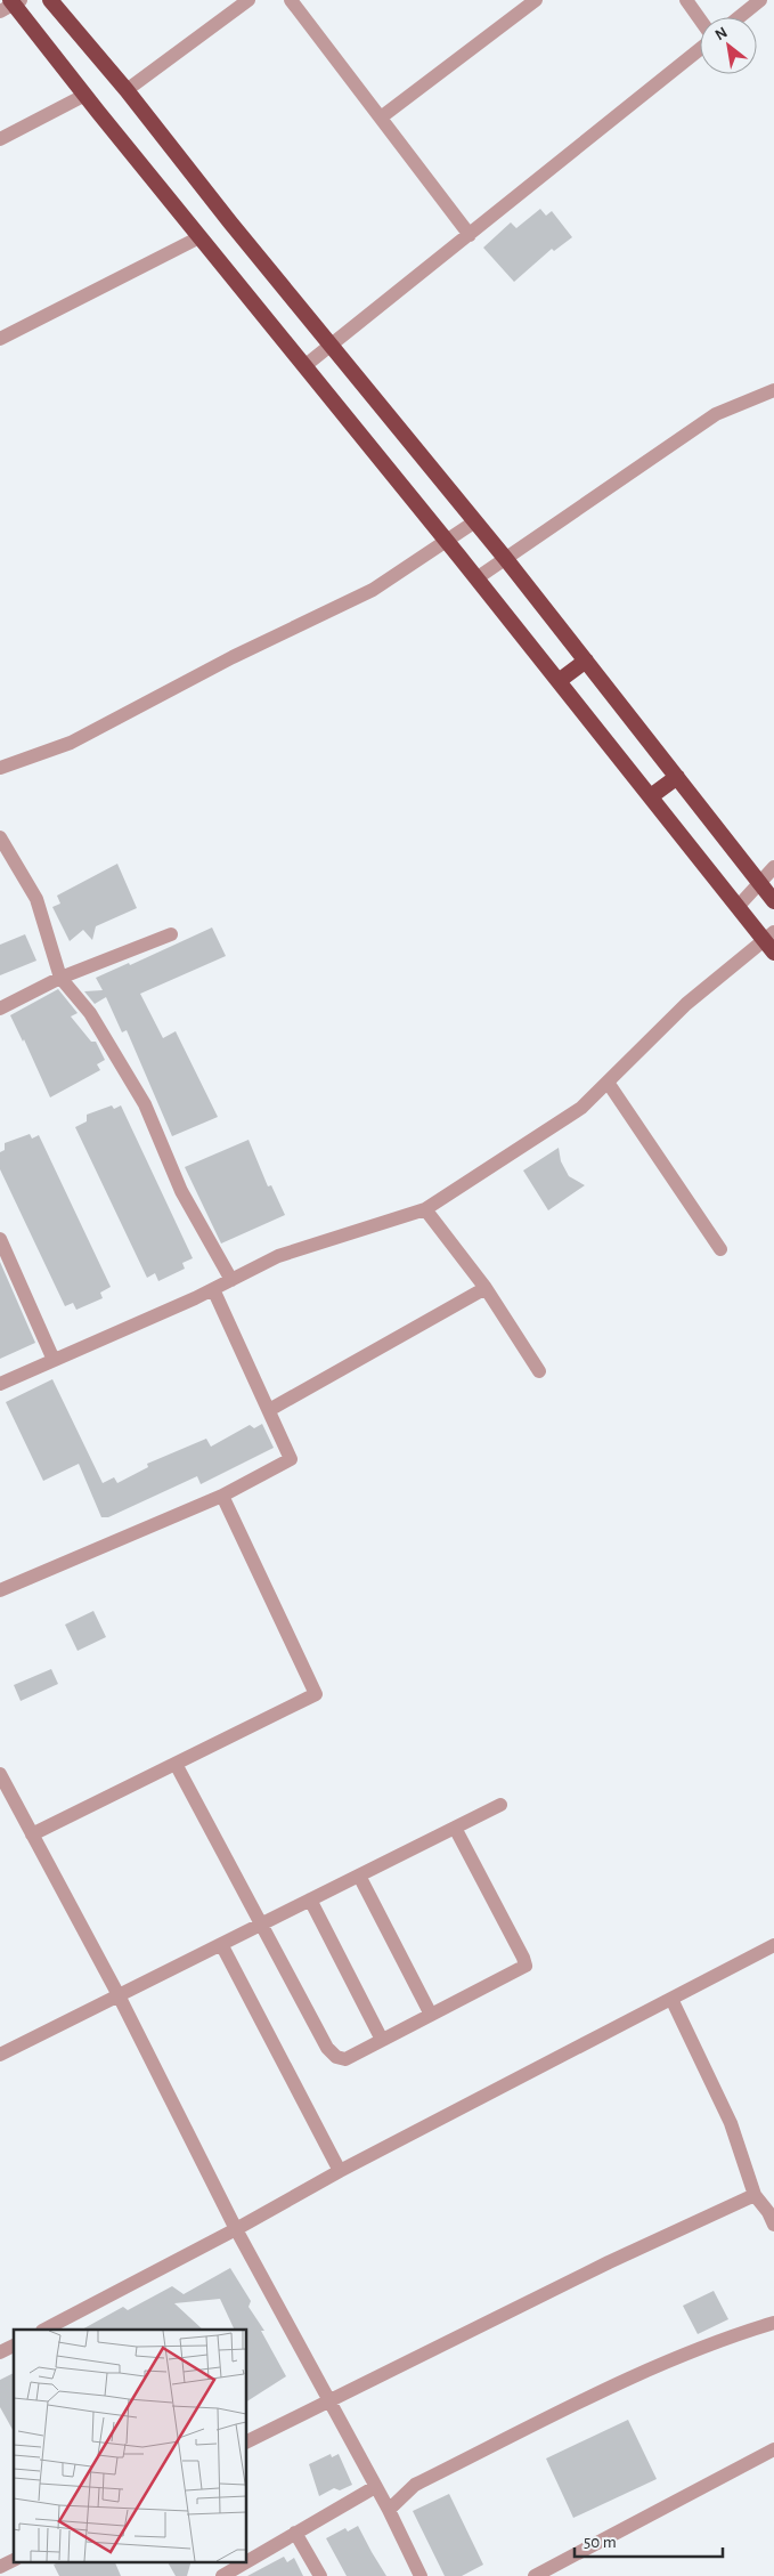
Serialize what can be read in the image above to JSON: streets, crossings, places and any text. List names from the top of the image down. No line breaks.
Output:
{"scale_bar":"50 m","north":"top left"}
